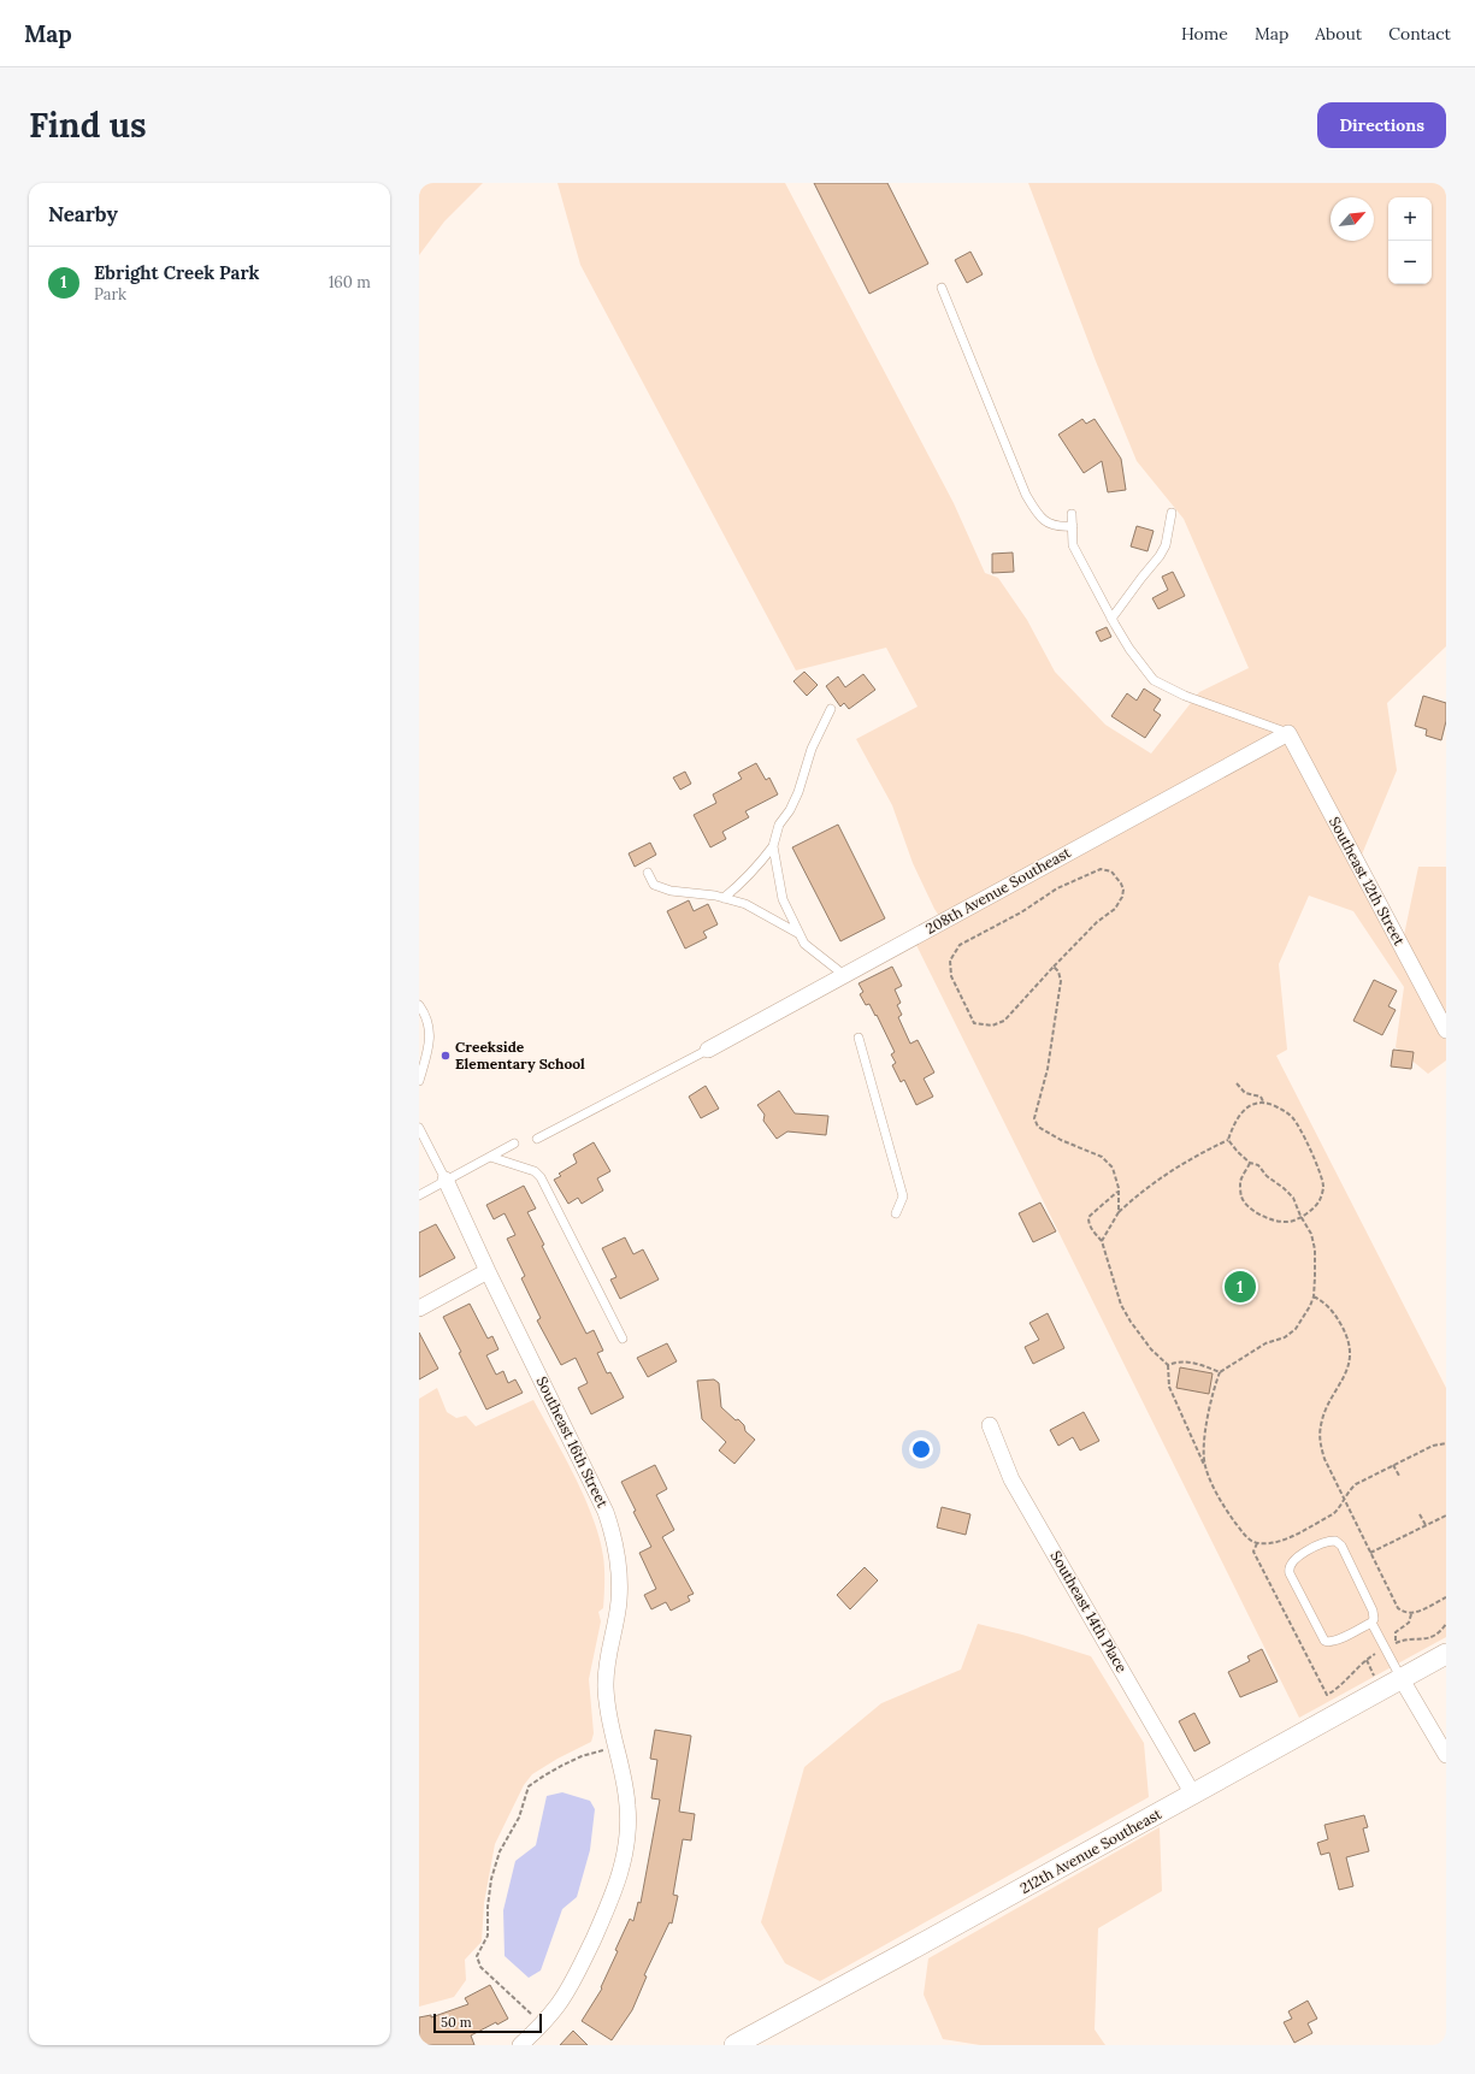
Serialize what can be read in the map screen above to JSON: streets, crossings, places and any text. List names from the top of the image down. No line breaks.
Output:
{"streets":{"street":["Southeast 12th Street","208th Avenue Southeast","Southeast 16th Street","Southeast 14th Place","212th Avenue Southeast"]},"crossings":[["Southeast 12th Street","208th Avenue Southeast"],["Southeast 14th Place","212th Avenue Southeast"]],"places":["Creekside Elementary School"],"scale_bar":"50 m","north":"top right","page":{"header":"Map","nav":["Home","Map","About","Contact"],"buttons":"Directions","title":"Find us","heading":"Nearby","map_buttons":["+","−"],"list":[{"mark":"1","name":"Ebright Creek Park","note":"Park","value":"160 m"}],"pins":"1","scale":"50 m"}}
